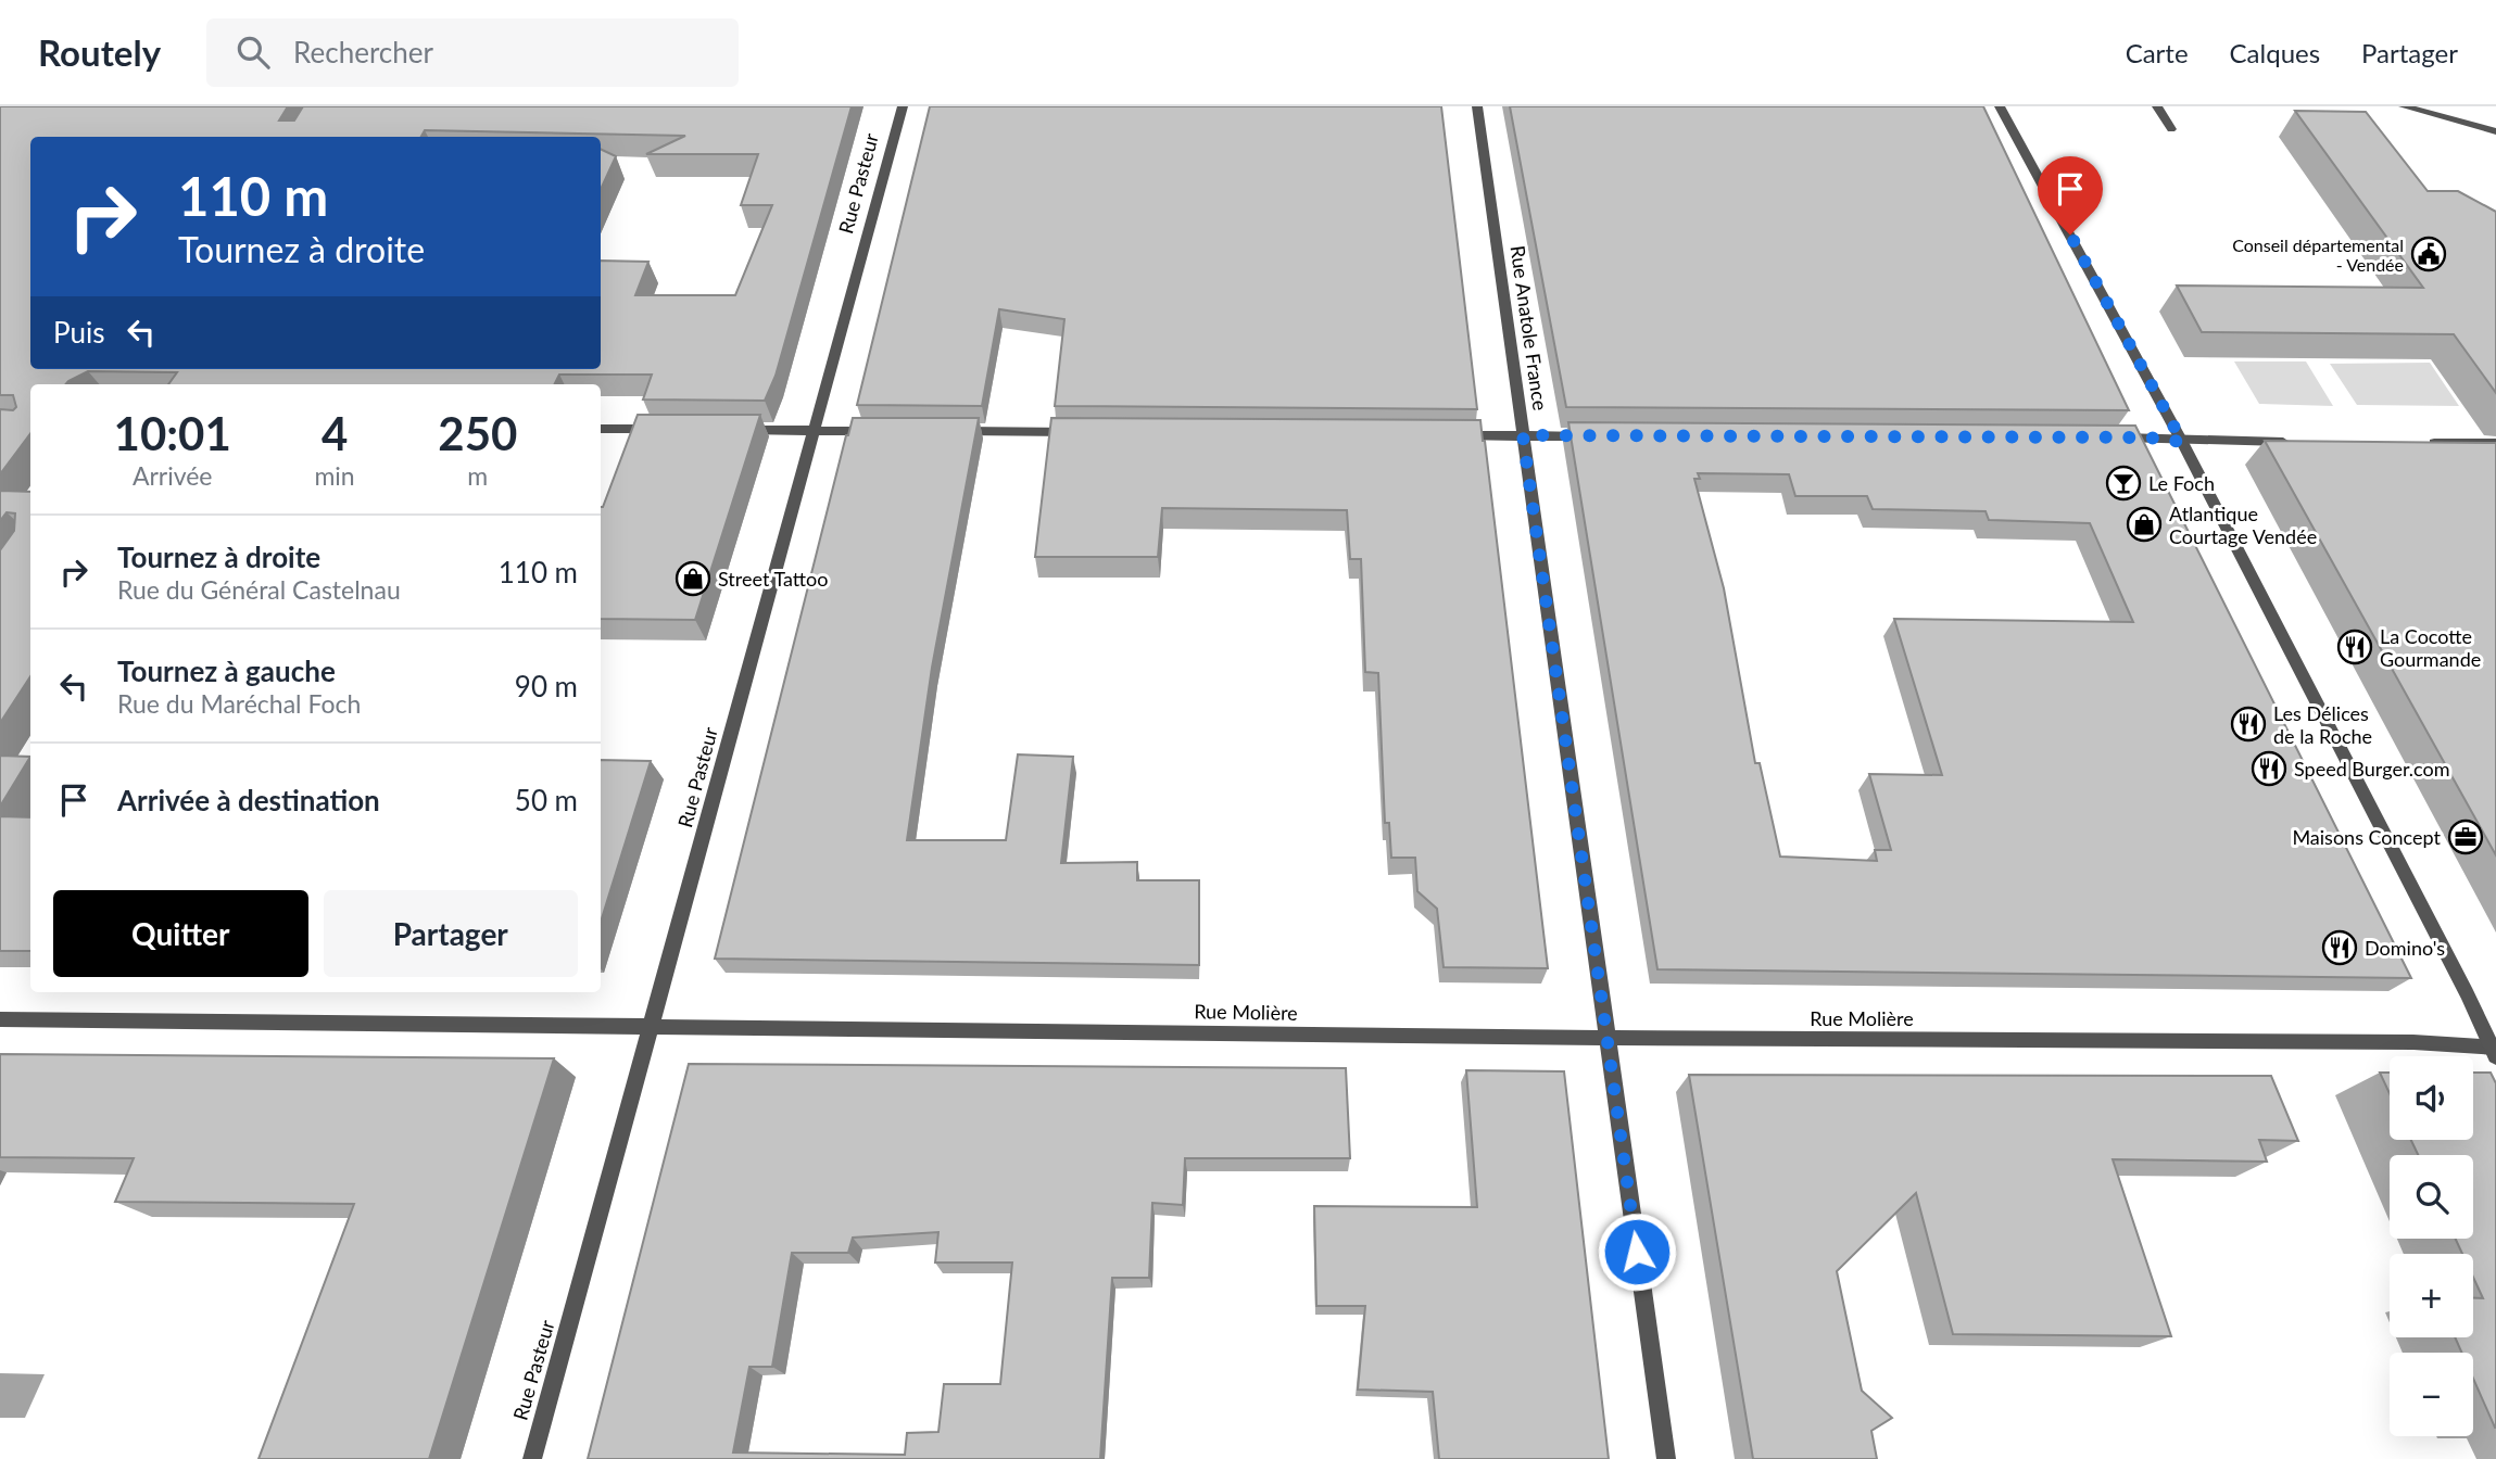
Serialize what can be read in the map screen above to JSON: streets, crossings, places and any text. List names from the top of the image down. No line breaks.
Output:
{"streets":{"street":["Rue Pasteur","Rue Anatole France","Rue Molière"]},"crossings":[["Rue Pasteur","Rue Molière"],["Rue Anatole France","Rue Molière"]],"places":{"public building":["Conseil départemental - Vendée"],"bar":["Le Foch"],"shop":["Atlantique Courtage Vendée","Street Tattoo"],"restaurant":["La Cocotte Gourmande","Les Délices de la Roche","Speed Burger.com","Domino's"],"office":["Maisons Concept"]},"page":{"header":"Routely","search":"Rechercher","nav":["Carte","Calques","Partager"],"turn":["110 m","Tournez à droite"],"then":"Puis","eta":["10:01","Arrivée","4","min","250","m"],"list":[{"name":"Tournez à droite","note":"Rue du Général Castelnau","value":"110 m"},{"name":"Tournez à gauche","note":"Rue du Maréchal Foch","value":"90 m"},{"name":"Arrivée à destination","value":"50 m"}],"buttons":["Quitter","Partager"],"map_buttons":["+","−"]}}
